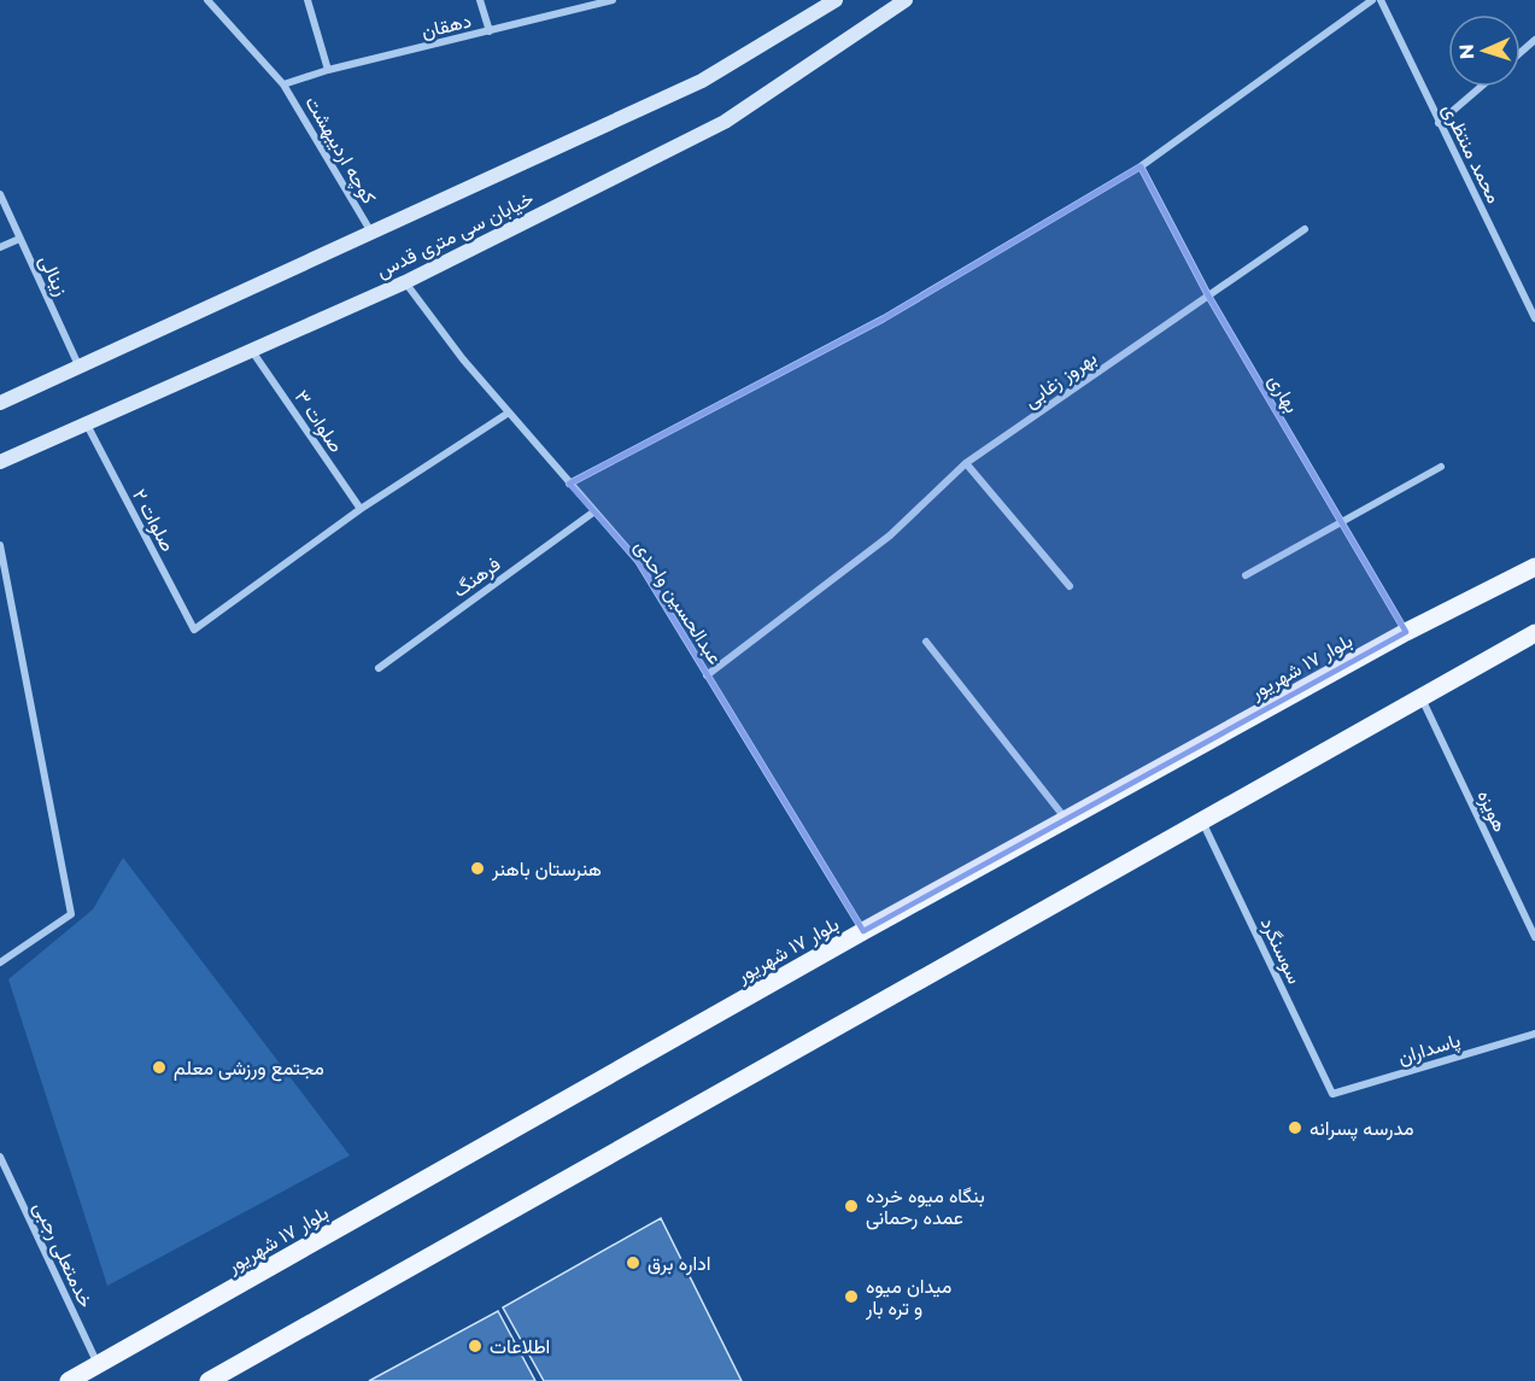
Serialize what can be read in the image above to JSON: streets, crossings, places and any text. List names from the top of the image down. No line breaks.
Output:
{"streets":{"main road":["خیابان سی متری قدس","بلوار ١٧ شهریور"],"street":["دهقان","کوچه اردیبهشت","محمد منتظری","زینالی","بهروز زغابی","بهاری","صلوات ۳","صلوات ۲","فرهنگ","عبدالحسین واحدی","هویزه","سوسنگرد","پاسداران","خدمتعلی رجبی"]},"crossings":[["دهقان","کوچه اردیبهشت"],["کوچه اردیبهشت","خیابان سی متری قدس"],["خیابان سی متری قدس","زینالی"],["خیابان سی متری قدس","صلوات ۳"],["خیابان سی متری قدس","صلوات ۲"],["خیابان سی متری قدس","عبدالحسین واحدی"],["بهروز زغابی","بهاری"],["بهروز زغابی","عبدالحسین واحدی"],["بهاری","بلوار ١٧ شهریور"],["صلوات ۳","صلوات ۲"],["فرهنگ","عبدالحسین واحدی"],["عبدالحسین واحدی","بلوار ١٧ شهریور"],["بلوار ١٧ شهریور","خدمتعلی رجبی"],["سوسنگرد","پاسداران"]],"places":["هنرستان باهنر","مجتمع ورزشی معلم","مدرسه پسرانه","بنگاه میوه خرده عمده رحمانی","اداره برق","میدان میوه و تره بار","اطلاعات"],"north":"left"}
